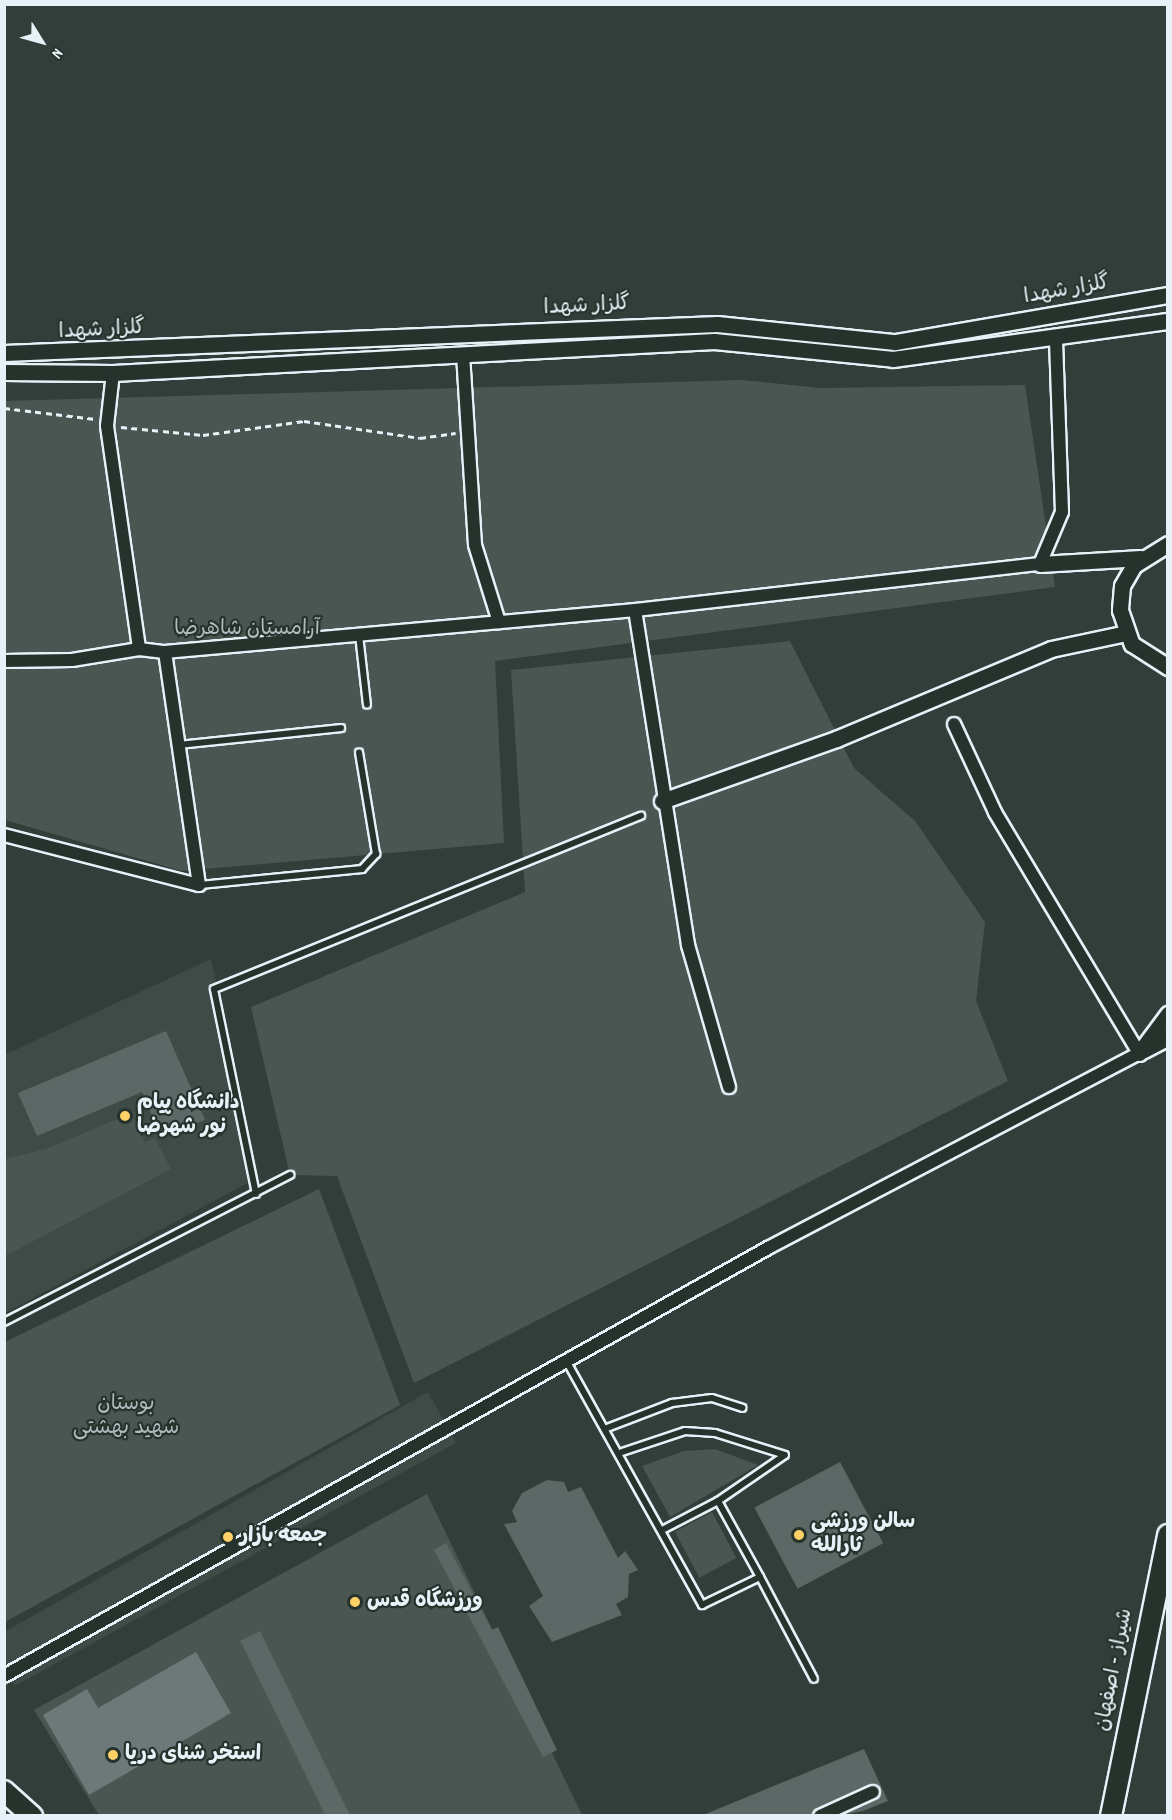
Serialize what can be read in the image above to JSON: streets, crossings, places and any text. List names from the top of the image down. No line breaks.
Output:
{"streets":{"main road":["شیراز - اصفهان"],"street":["گلزار شهدا"]},"parks":["آرامستان شاهرضا","بوستان شهید بهشتی"],"places":["دانشگاه پیام نور شهرضا","سالن ورزشی ثارالله","جمعه بازار","ورزشگاه قدس","استخر شنای دریا"],"north":"bottom right"}
